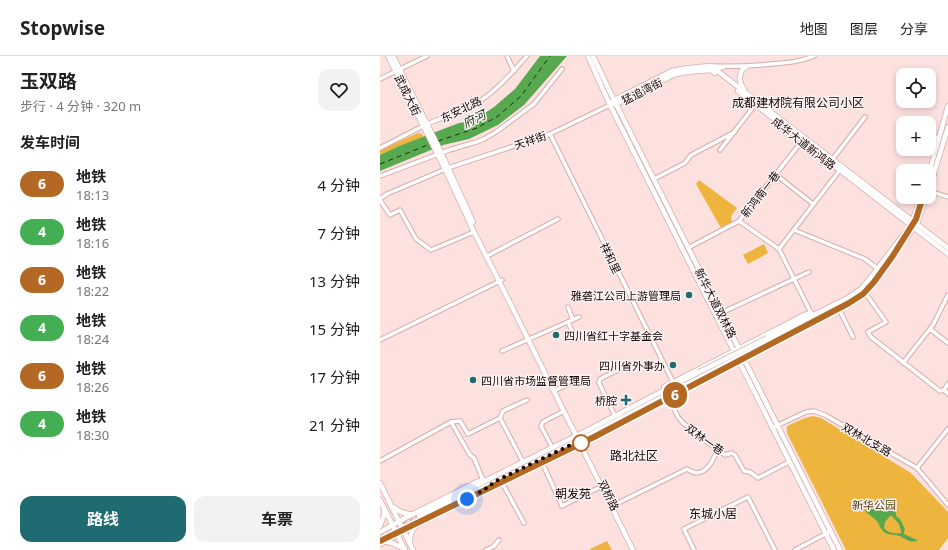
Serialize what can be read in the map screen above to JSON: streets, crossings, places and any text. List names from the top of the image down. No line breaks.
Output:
{"streets":{"main road":["猛追湾街","武成大街","成华大道新鸿路","新华大道双林路","双桥路"],"street":["东安北路","天祥街","新鸿南一巷","祥和里","双林一巷","双林北支路"]},"crossings":[["猛追湾街","天祥街"],["猛追湾街","成华大道新鸿路"],["猛追湾街","新华大道双林路"],["武成大街","东安北路"],["武成大街","天祥街"],["天祥街","祥和里"],["天祥街","新华大道双林路"],["成华大道新鸿路","新鸿南一巷"],["新鸿南一巷","新华大道双林路"],["新华大道双林路","双林一巷"],["新华大道双林路","双林北支路"]],"districts":["成都建材院有限公司小区","路北社区","朝发苑","东城小居"],"water":["府河"],"parks":["新华公园"],"places":{"other":["雅砻江公司上游管理局","四川省红十字基金会","四川省外事办","四川省市场监督管理局"],"health":["桥腔"]},"lines":["metro line 6"],"page":{"header":"Stopwise","nav":["地图","图层","分享"],"heading":[["玉双路","步行 · 4 分钟 · 320 m"],"发车时间"],"on_map":"6","map_buttons":["+","−"],"list":[{"mark":"6","name":"地铁","note":"18:13","value":"4 分钟"},{"mark":"4","name":"地铁","note":"18:16","value":"7 分钟"},{"mark":"6","name":"地铁","note":"18:22","value":"13 分钟"},{"mark":"4","name":"地铁","note":"18:24","value":"15 分钟"},{"mark":"6","name":"地铁","note":"18:26","value":"17 分钟"},{"mark":"4","name":"地铁","note":"18:30","value":"21 分钟"}],"buttons":["路线","车票"]}}
